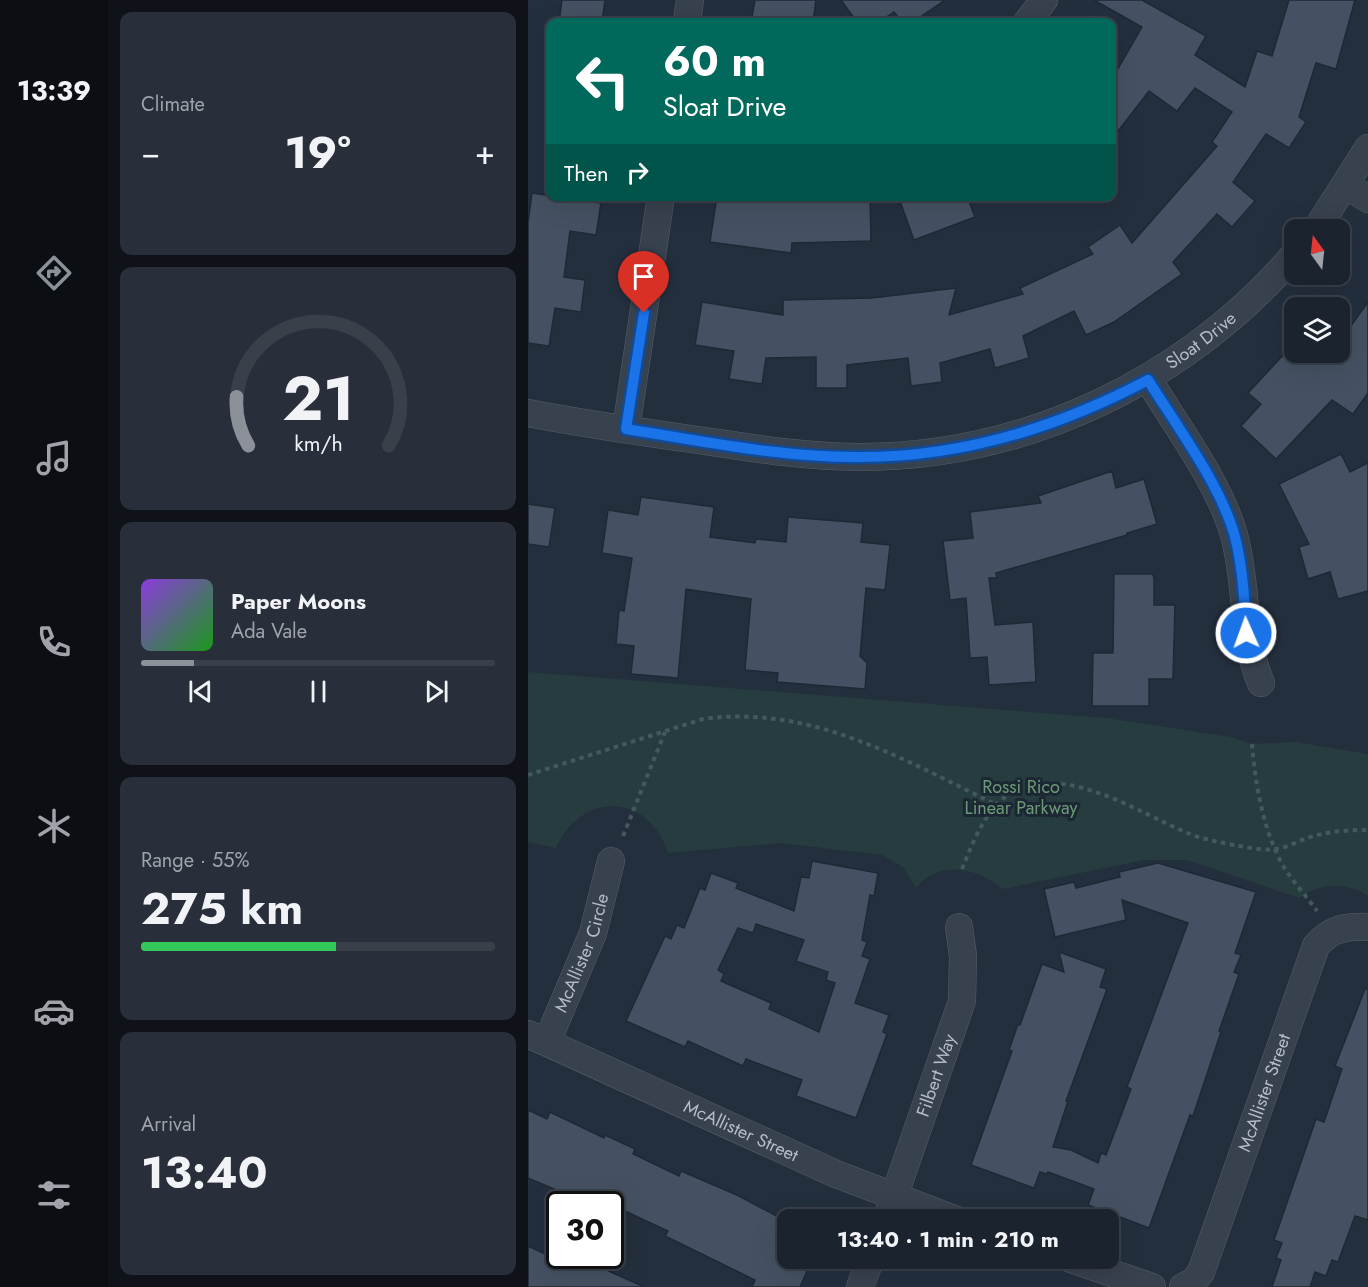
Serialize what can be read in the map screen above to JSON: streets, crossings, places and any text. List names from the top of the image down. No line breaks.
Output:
{"streets":{"street":["Sloat Drive","McAllister Circle","Filbert Way","McAllister Street"]},"crossings":[["McAllister Circle","McAllister Street"],["Filbert Way","McAllister Street"]],"parks":["Rossi Rico Linear Parkway"],"north":"top","page":{"tabs":"13:39","tile":["Climate",["Range · 55%","275 km"],["Arrival","13:40"]],"turn":["60 m","Sloat Drive"],"heat":["−","19°","+"],"then":"Then","song":["Paper Moons","Ada Vale"],"limit":"30","trip":"13:40 · 1 min · 210 m","gauge":["21","km/h"]}}
